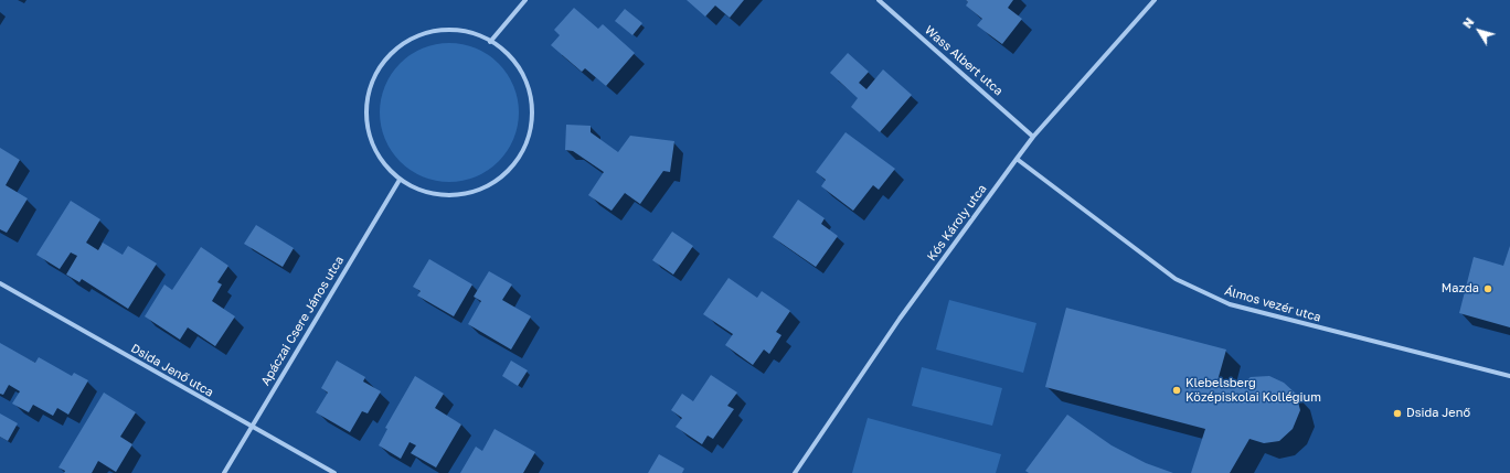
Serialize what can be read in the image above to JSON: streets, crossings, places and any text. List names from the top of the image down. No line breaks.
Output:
{"streets":{"street":["Wass Albert utca","Kós Károly utca","Álmos vezér utca","Apáczai Csere János utca","Dsida Jenő utca"]},"crossings":[["Wass Albert utca","Kós Károly utca"],["Kós Károly utca","Álmos vezér utca"],["Apáczai Csere János utca","Dsida Jenő utca"]],"places":["Mazda","Klebelsberg Középiskolai Kollégium","Dsida Jenő"],"north":"top left"}
